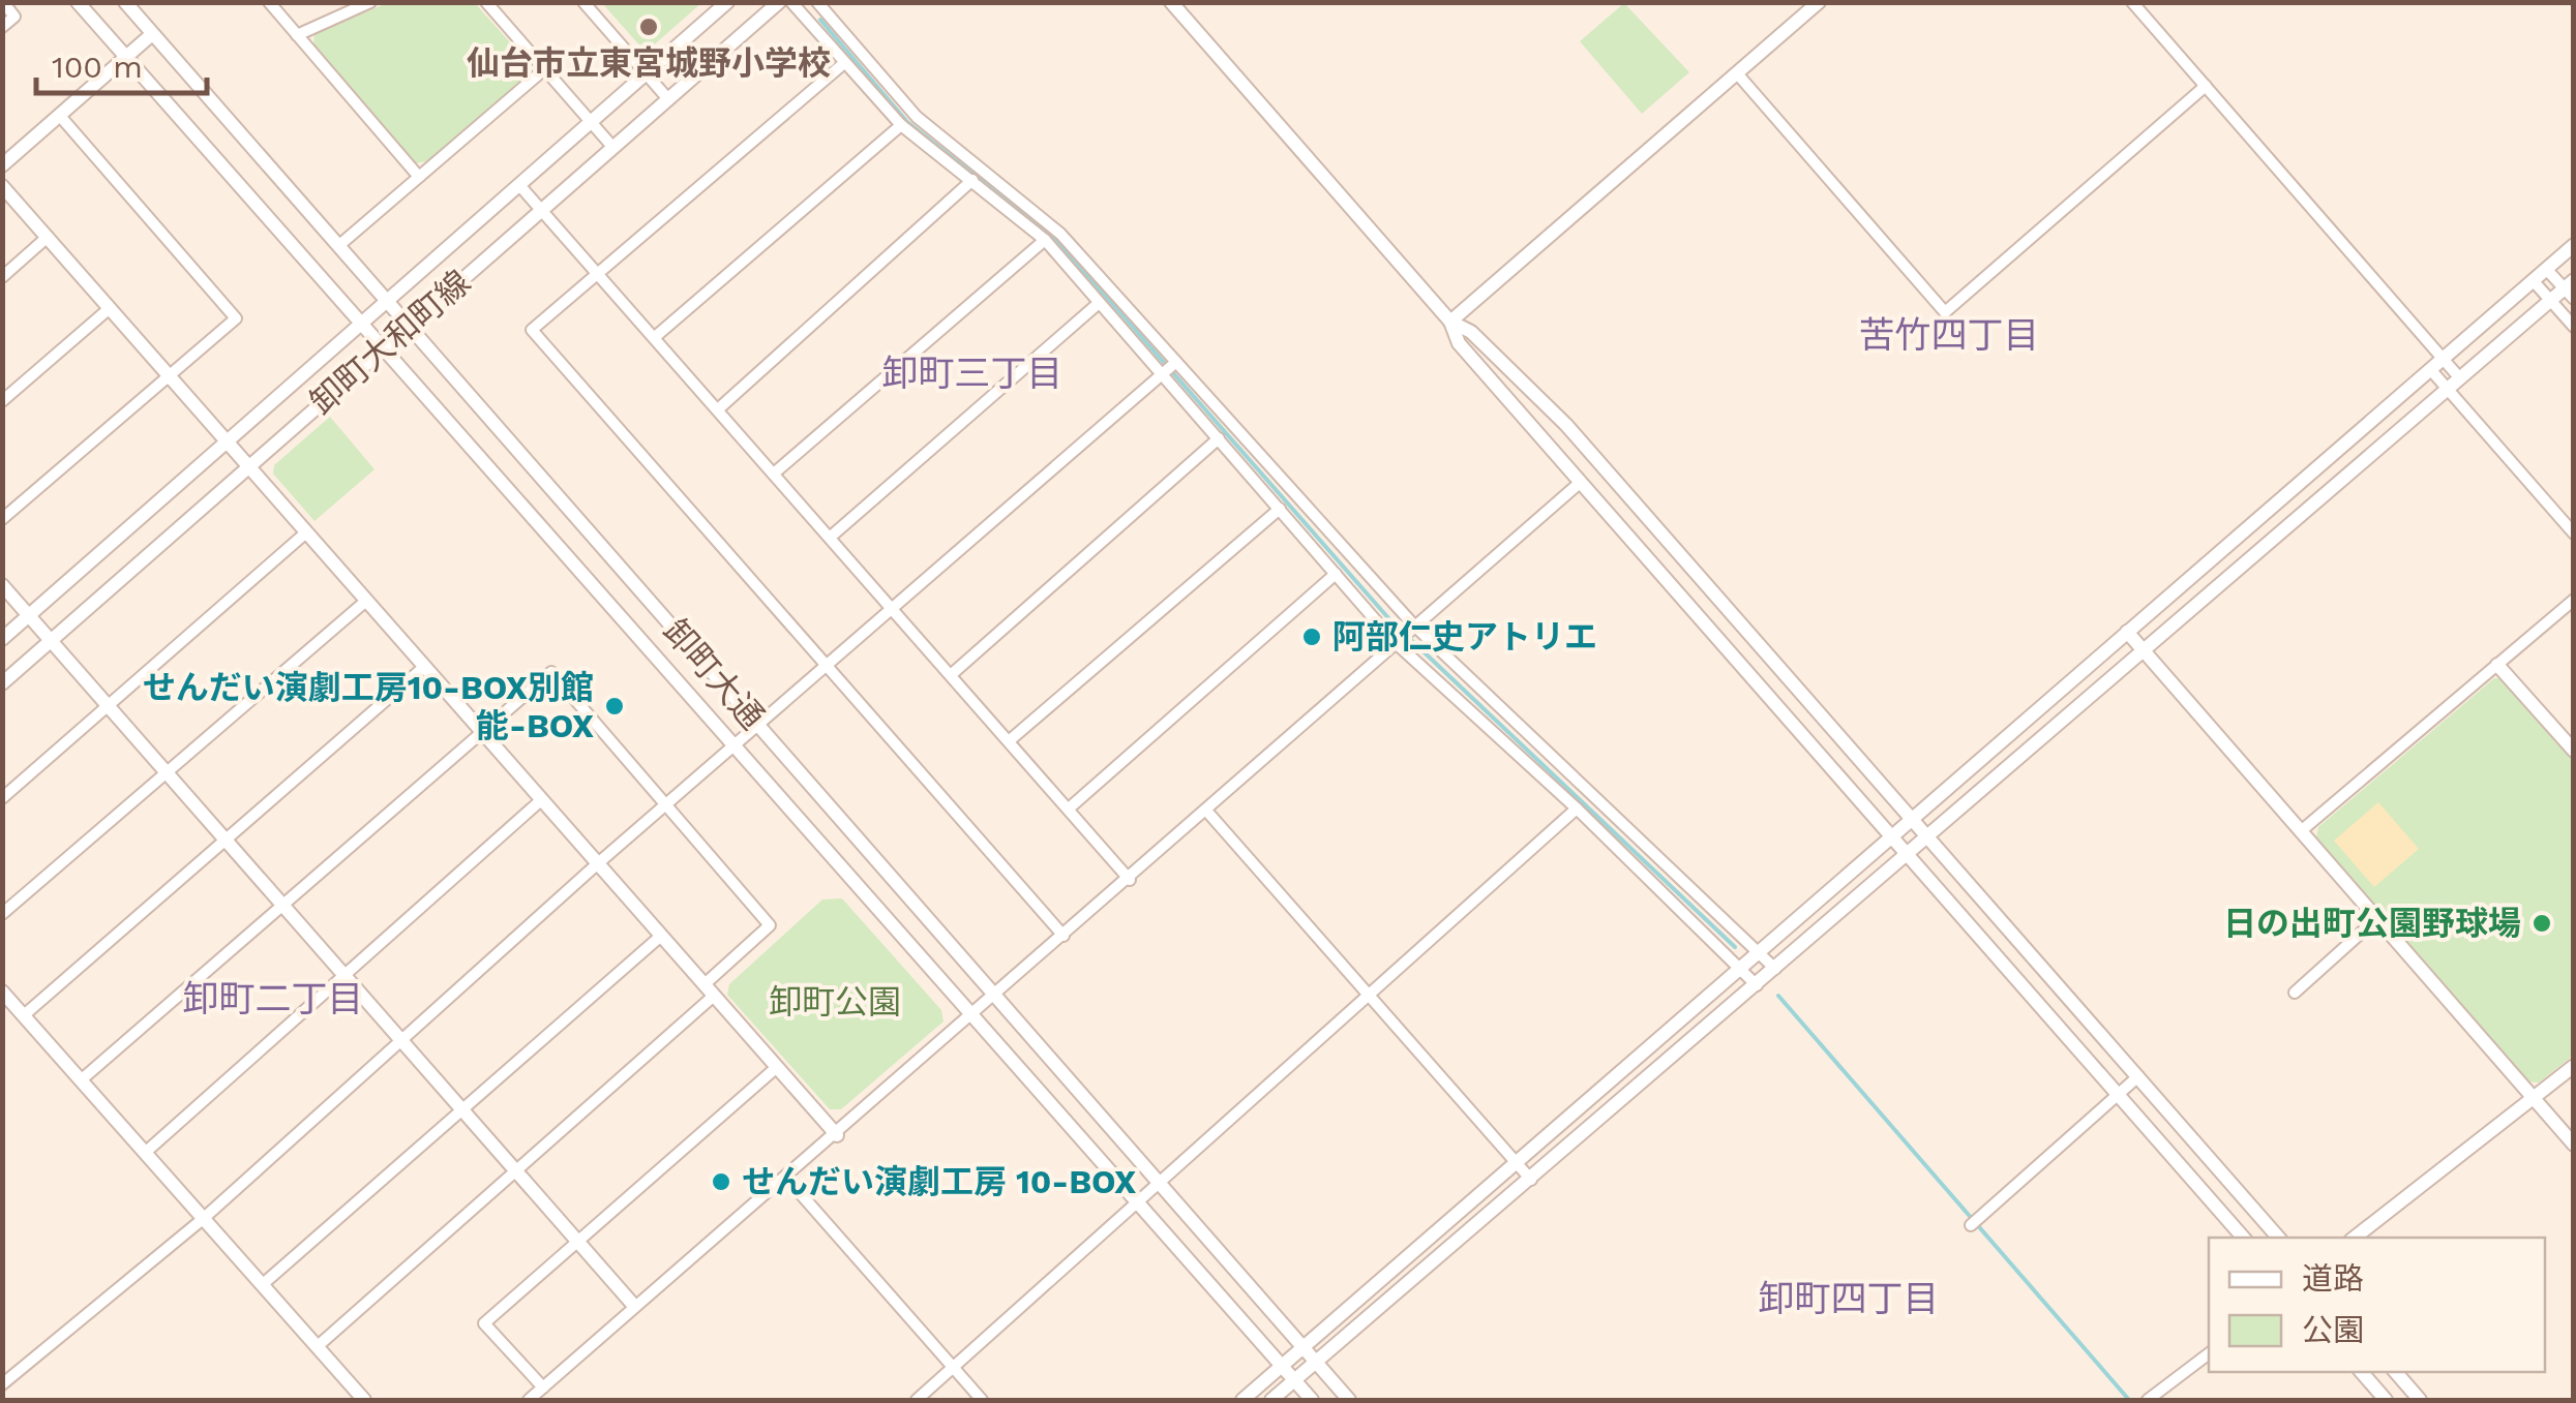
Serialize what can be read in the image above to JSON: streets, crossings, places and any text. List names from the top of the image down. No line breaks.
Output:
{"streets":{"street":["卸町大和町線","卸町大通"]},"crossings":[["卸町大和町線","卸町大通"]],"districts":["苦竹四丁目","卸町三丁目","卸町二丁目","卸町四丁目"],"parks":["卸町公園"],"places":["仙台市立東宮城野小学校","阿部仁史アトリエ","せんだい演劇工房10-BOX別館 能-BOX","日の出町公園野球場","せんだい演劇工房 10-BOX"],"legend":["道路","公園"],"scale_bar":"100 m"}
